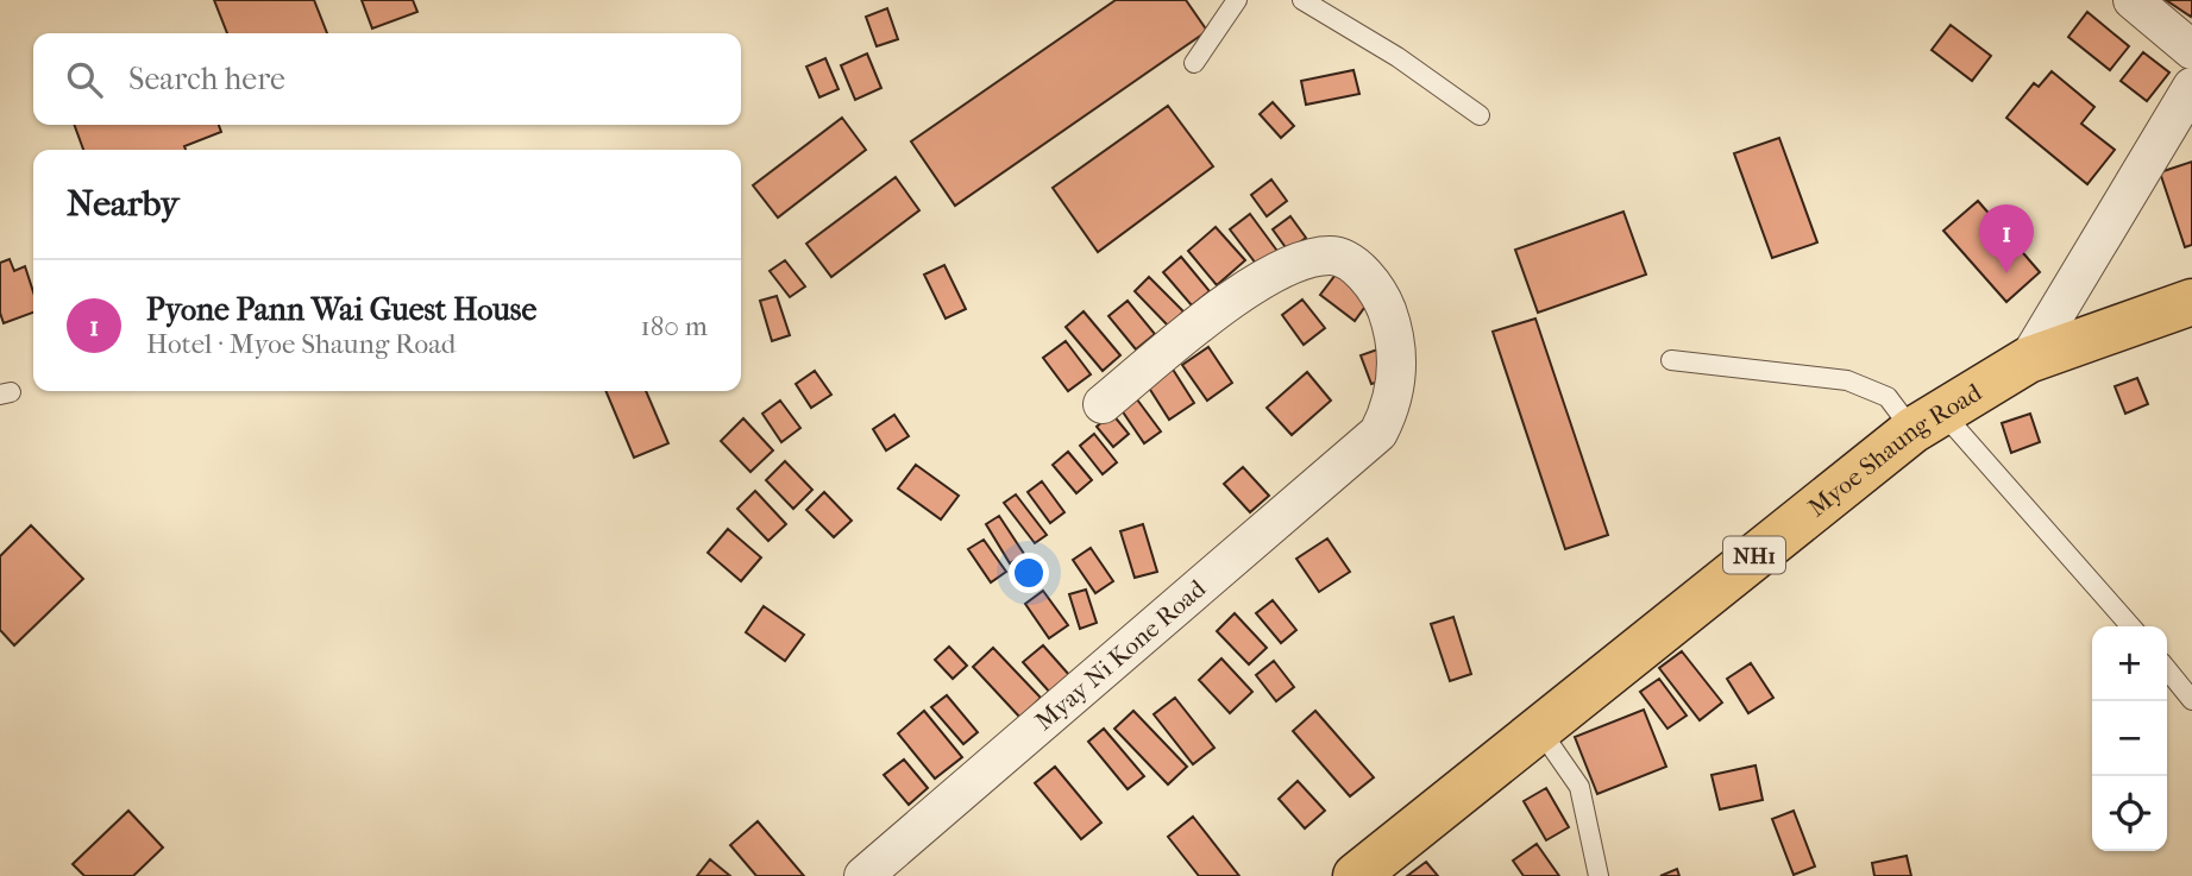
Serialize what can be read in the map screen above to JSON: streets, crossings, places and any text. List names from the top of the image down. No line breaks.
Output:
{"streets":{"highway":["Myoe Shaung Road","NH1"]},"page":{"search":"Search here","heading":"Nearby","pins":"1","list":[{"mark":"1","name":"Pyone Pann Wai Guest House","note":"Hotel · Myoe Shaung Road","value":"180 m"}],"map_buttons":["+","−"]}}
